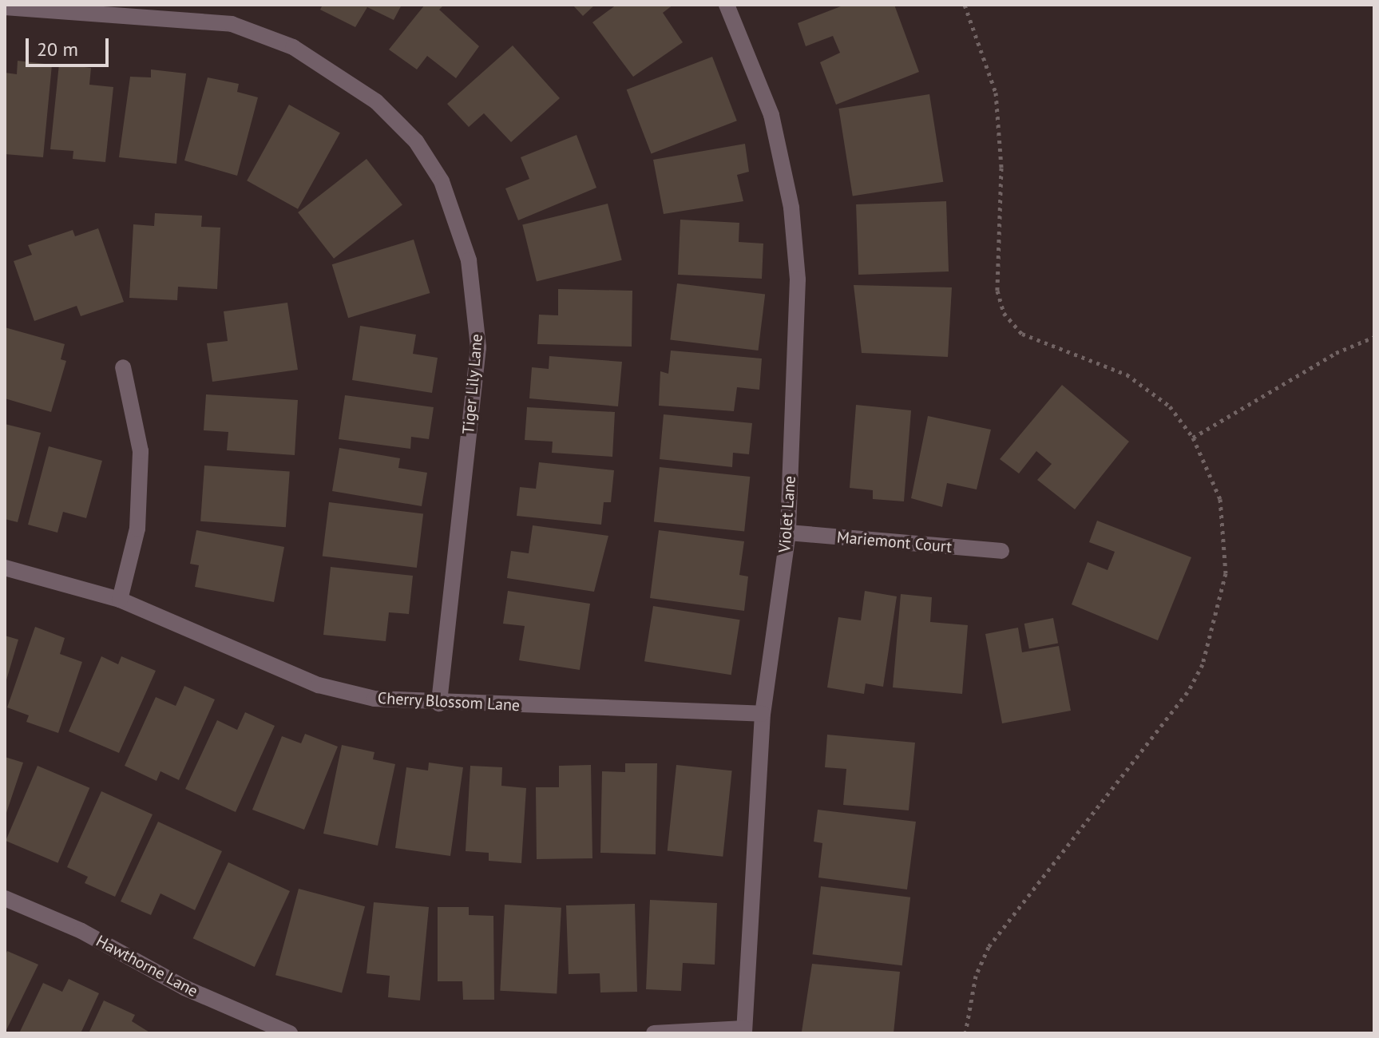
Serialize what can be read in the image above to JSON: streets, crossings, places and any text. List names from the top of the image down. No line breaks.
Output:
{"streets":{"street":["Tiger Lily Lane","Violet Lane","Mariemont Court","Cherry Blossom Lane","Hawthorne Lane"]},"crossings":[["Tiger Lily Lane","Cherry Blossom Lane"],["Violet Lane","Mariemont Court"],["Violet Lane","Cherry Blossom Lane"]],"scale_bar":"20 m"}
